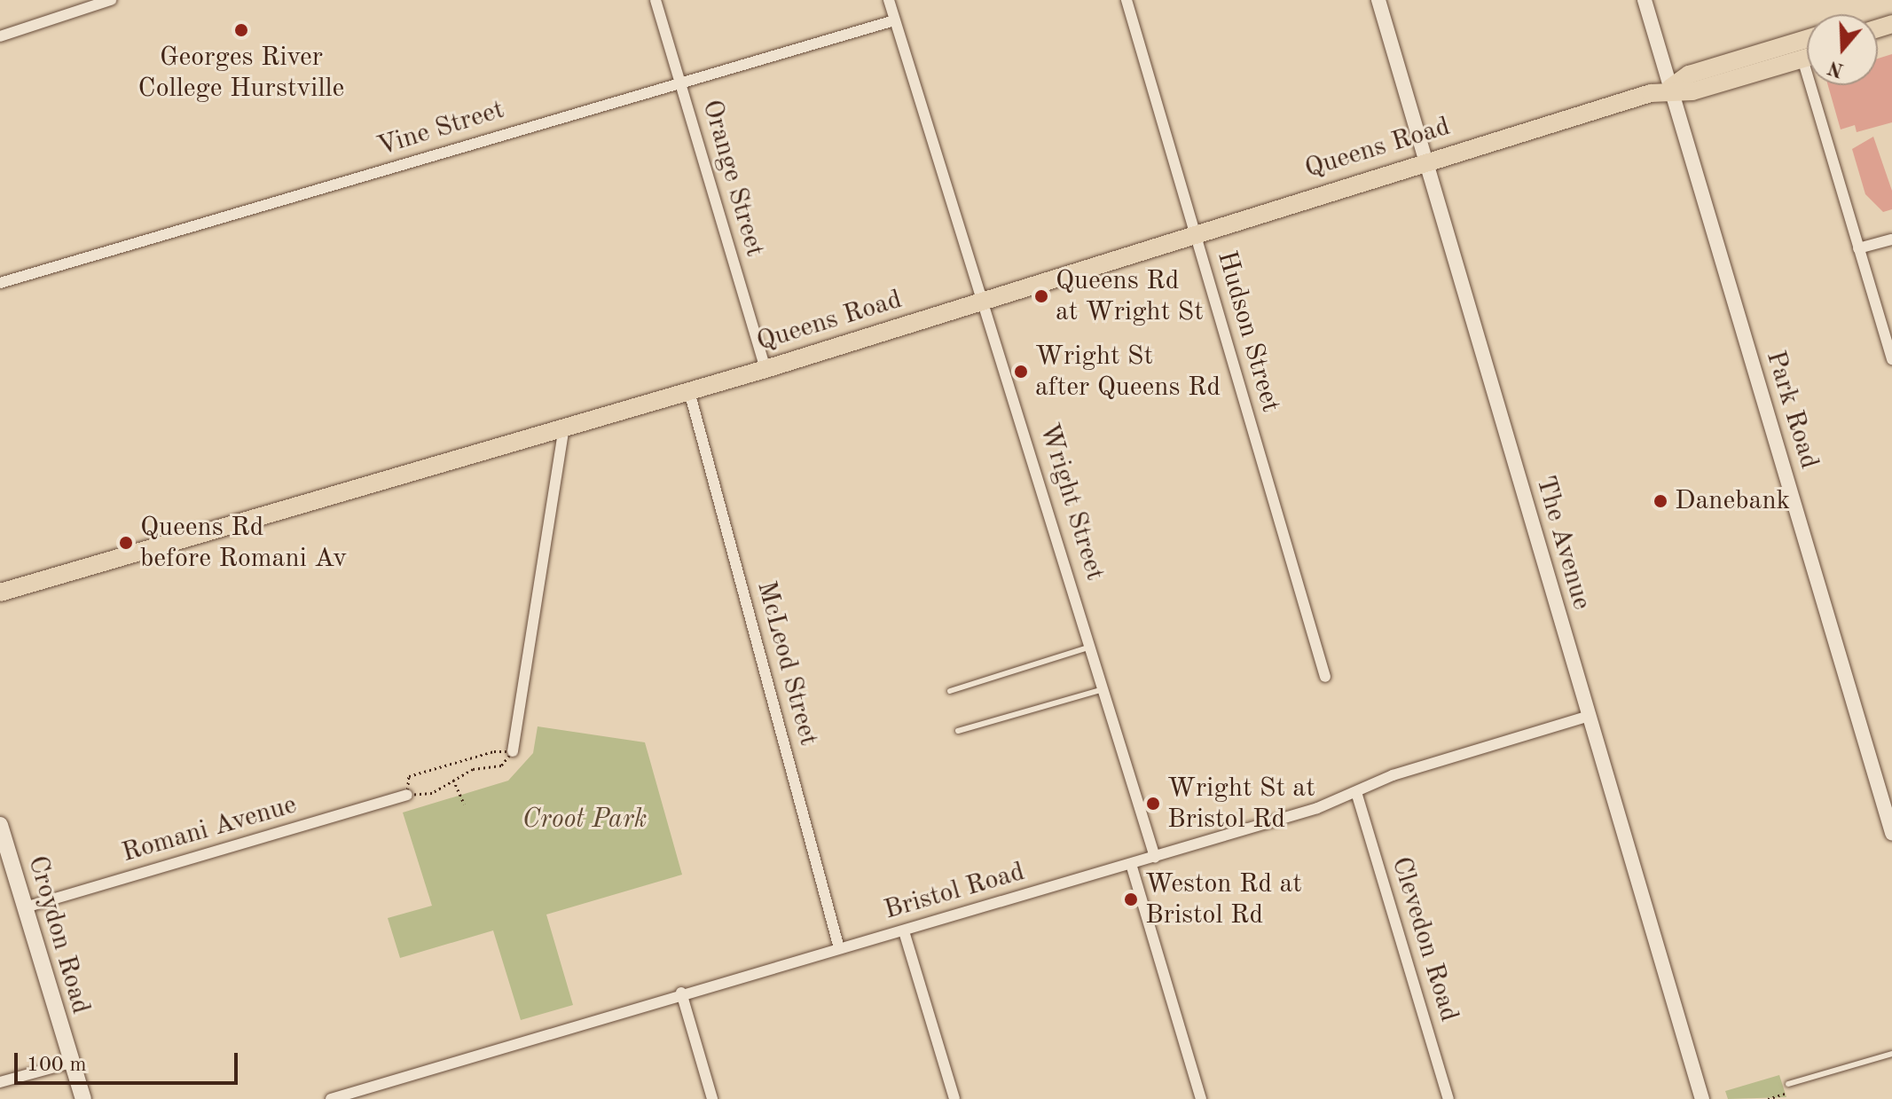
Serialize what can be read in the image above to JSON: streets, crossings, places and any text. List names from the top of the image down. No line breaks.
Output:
{"streets":{"main road":["Queens Road","Croydon Road"],"street":["Vine Street","Orange Street","Hudson Street","Park Road","Wright Street","The Avenue","McLeod Street","Romani Avenue","Bristol Road","Clevedon Road"]},"crossings":[["Vine Street","Orange Street"],["Vine Street","Wright Street"],["Queens Road","Orange Street"],["Queens Road","Hudson Street"],["Queens Road","Park Road"],["Queens Road","Wright Street"],["Queens Road","The Avenue"],["Queens Road","McLeod Street"],["Wright Street","Bristol Road"],["The Avenue","Bristol Road"],["McLeod Street","Bristol Road"],["Romani Avenue","Croydon Road"],["Bristol Road","Clevedon Road"]],"parks":["Croot Park"],"places":["Georges River College Hurstville","Queens Rd at Wright St","Wright St after Queens Rd","Danebank","Queens Rd before Romani Av","Wright St at Bristol Rd","Weston Rd at Bristol Rd"],"scale_bar":"100 m","north":"bottom"}
